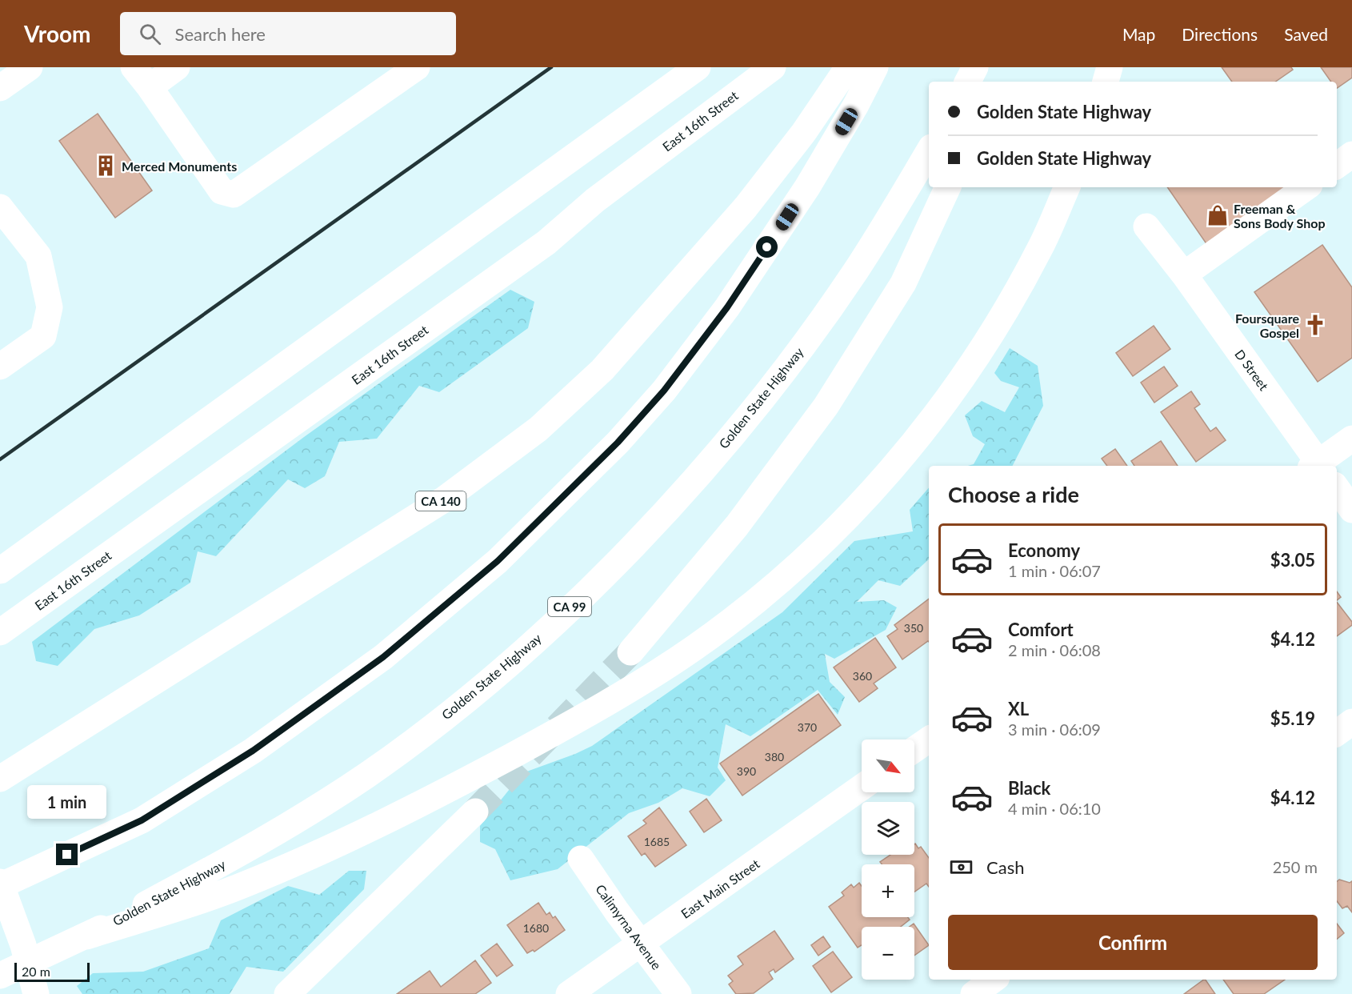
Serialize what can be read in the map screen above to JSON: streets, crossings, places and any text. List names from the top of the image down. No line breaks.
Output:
{"streets":{"main road":["East 16th Street","D Street","Golden State Highway","CA 140","CA 99","East Main Street","Calimyrna Avenue"]},"crossings":[["East Main Street","Calimyrna Avenue"]],"places":{"building":["Merced Monuments"],"shop":["Freeman & Sons Body Shop"],"church":["Foursquare Gospel"]},"house_numbers":["350","360","370","380","390","1685","1680"],"scale_bar":"20 m","north":"bottom right","page":{"header":"Vroom","search":"Search here","nav":["Map","Directions","Saved"],"banner":["Golden State Highway","Golden State Highway"],"heading":"Choose a ride","list":[{"name":"Economy","note":"1 min · 06:07","value":"$3.05"},{"name":"Comfort","note":"2 min · 06:08","value":"$4.12"},{"name":"XL","note":"3 min · 06:09","value":"$5.19"},{"name":"Black","note":"4 min · 06:10","value":"$4.12"}],"map_buttons":["+","−"],"bubble":"1 min","pay":["Cash","250 m"],"buttons":"Confirm","scale":"20 m"}}
